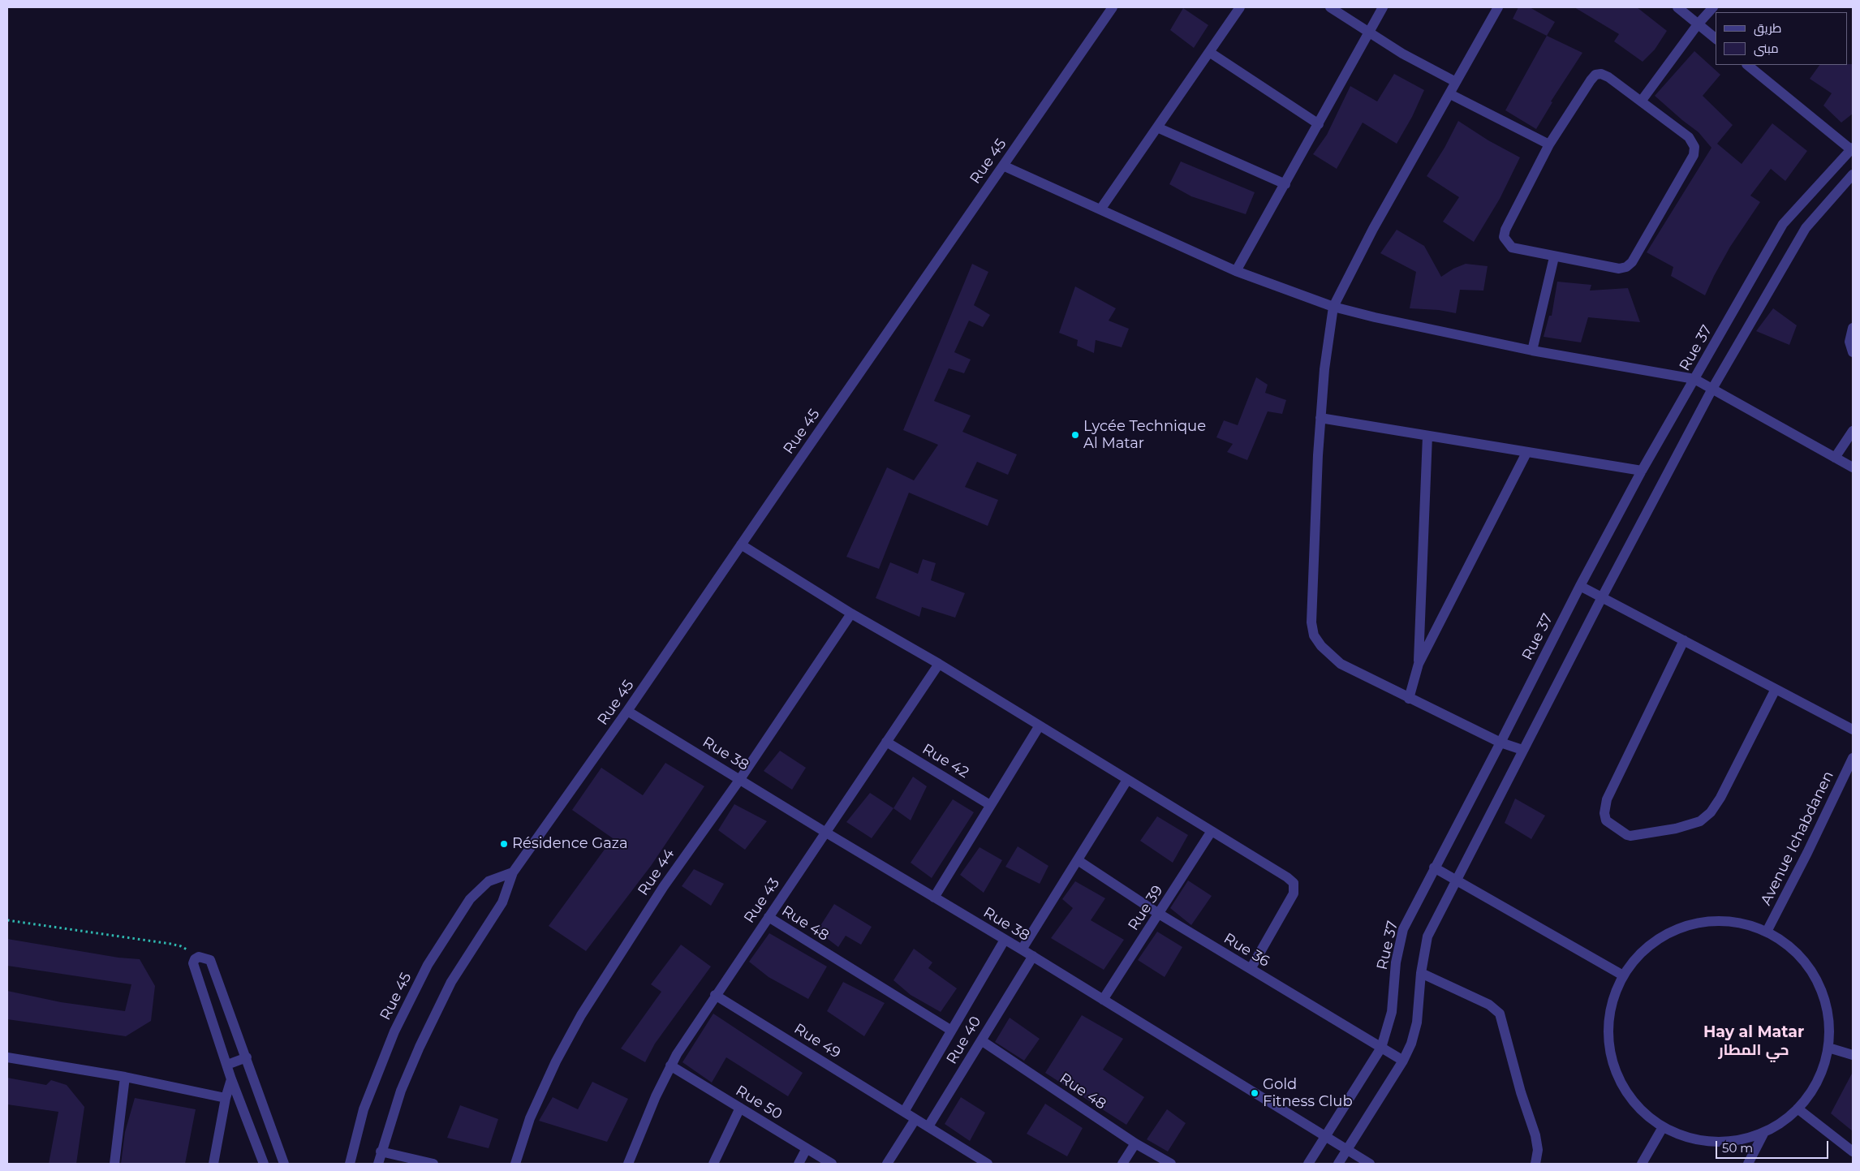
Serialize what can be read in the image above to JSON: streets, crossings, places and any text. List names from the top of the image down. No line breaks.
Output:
{"streets":{"street":["Rue 45","Rue 37","Rue 38","Rue 42","Avenue Ichabdanen","Rue 44","Rue 43","Rue 39","Rue 48","Rue 36","Rue 40","Rue 49","Rue 50"]},"crossings":[["Rue 45","Rue 38"],["Rue 37","Rue 38"],["Rue 37","Rue 36"],["Rue 38","Rue 44"],["Rue 38","Rue 43"],["Rue 38","Rue 39"],["Rue 38","Rue 40"],["Rue 42","Rue 43"],["Rue 43","Rue 48"],["Rue 43","Rue 49"],["Rue 43","Rue 50"],["Rue 39","Rue 36"],["Rue 48","Rue 40"],["Rue 40","Rue 49"]],"districts":["Hay al Matar حي المطار"],"places":["Lycée Technique Al Matar","Résidence Gaza","Gold Fitness Club"],"legend":["طريق","مبنى"],"scale_bar":"50 m"}
